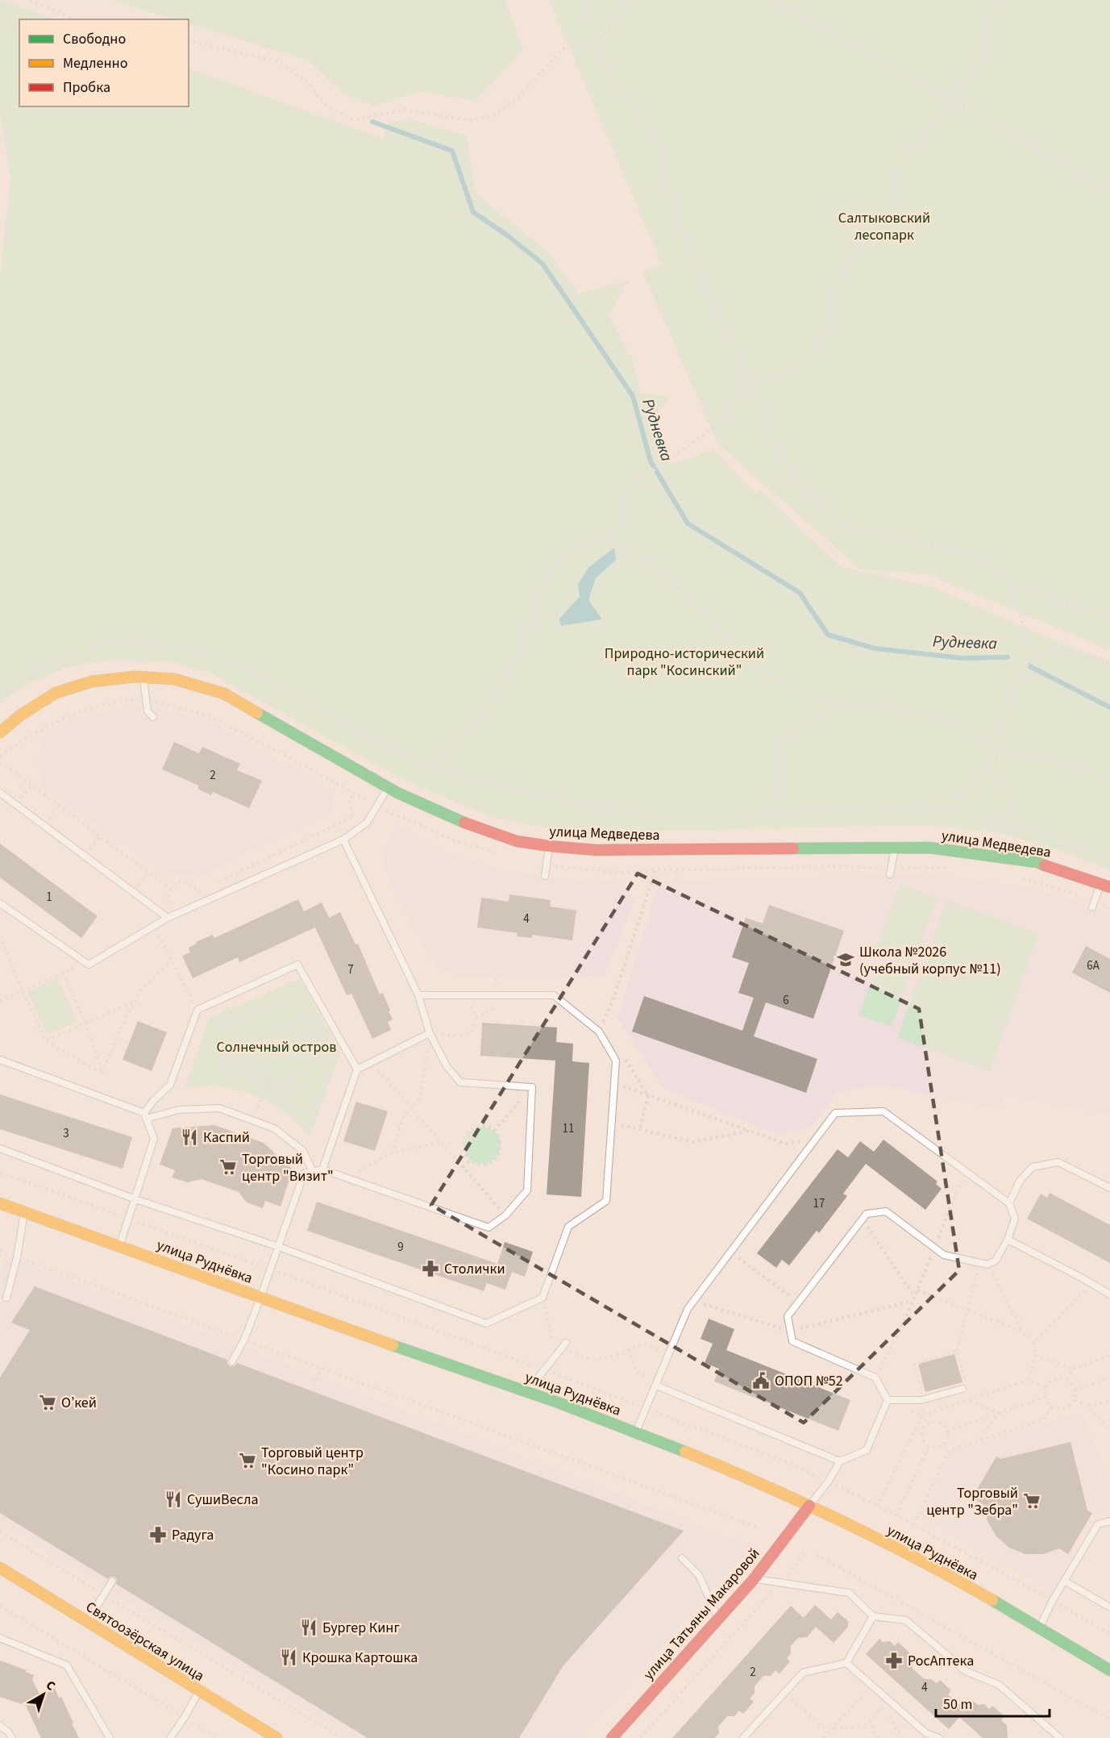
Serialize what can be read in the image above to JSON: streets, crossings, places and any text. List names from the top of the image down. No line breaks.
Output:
{"streets":{"street":["улица Медведева","улица Руднёвка","улица Татьяны Макаровой","Святоозёрская улица"]},"crossings":[["улица Руднёвка","улица Татьяны Макаровой"]],"water":["Рудневка"],"parks":["Салтыковский лесопарк","Природно-исторический парк \"Косинский\"","Солнечный остров"],"places":{"school or university":["Школа №2026 (учебный корпус №11)"],"restaurant":["Каспий","СушиВесла","Бургер Кинг","Крошка Картошка"],"supermarket":["Торговый центр \"Визит\"","О’кей","Торговый центр \"Косино парк\"","Торговый центр \"Зебра\""],"pharmacy":["Столички","Радуга","РосАптека"],"public building":["ОПОП №52"]},"house_numbers":["2","1","4","6А","7","6","11","3","17","9","2","4"],"legend":["Свободно","Медленно","Пробка"],"scale_bar":"50 m","north":"top right"}
